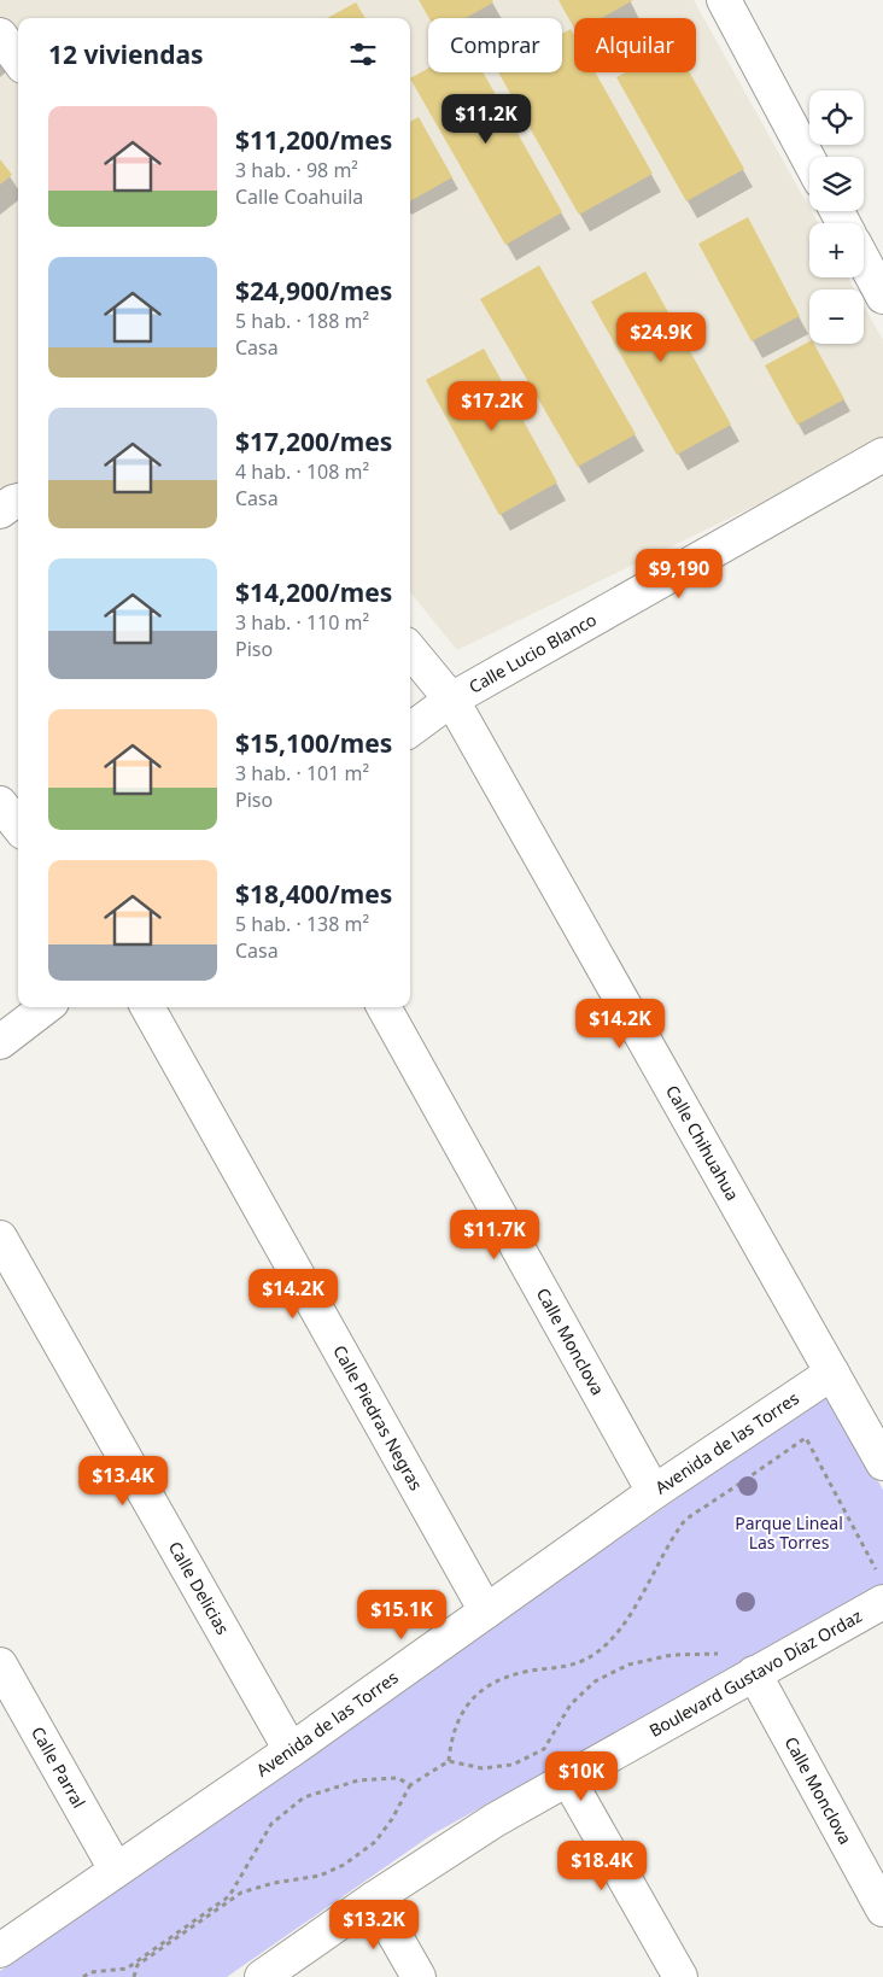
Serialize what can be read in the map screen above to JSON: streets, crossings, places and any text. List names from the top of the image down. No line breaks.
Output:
{"streets":{"street":["Calle Lucio Blanco","Calle Chihuahua","Calle Monclova","Calle Piedras Negras","Avenida de las Torres","Calle Delicias","Boulevard Gustavo Díaz Ordaz","Calle Parral"]},"crossings":[["Calle Lucio Blanco","Calle Chihuahua"],["Calle Chihuahua","Avenida de las Torres"],["Calle Monclova","Avenida de las Torres"],["Calle Monclova","Boulevard Gustavo Díaz Ordaz"],["Calle Piedras Negras","Avenida de las Torres"],["Avenida de las Torres","Calle Delicias"],["Avenida de las Torres","Calle Parral"]],"parks":["Parque Lineal Las Torres"],"page":{"chip":["Comprar","Alquilar"],"heading":"12 viviendas","map_buttons":["+","−"],"list":[{"name":"$11,200/mes","note":"3 hab. · 98 m² · Calle Coahuila"},{"name":"$24,900/mes","note":"5 hab. · 188 m² · Casa"},{"name":"$17,200/mes","note":"4 hab. · 108 m² · Casa"},{"name":"$14,200/mes","note":"3 hab. · 110 m² · Piso"},{"name":"$15,100/mes","note":"3 hab. · 101 m² · Piso"},{"name":"$18,400/mes","note":"5 hab. · 138 m² · Casa"}],"price":["$11.2K","$24.9K","$17.2K","$9,190","$14.2K","$11.7K","$14.2K","$13.4K","$15.1K","$10K","$18.4K","$13.2K"]}}
